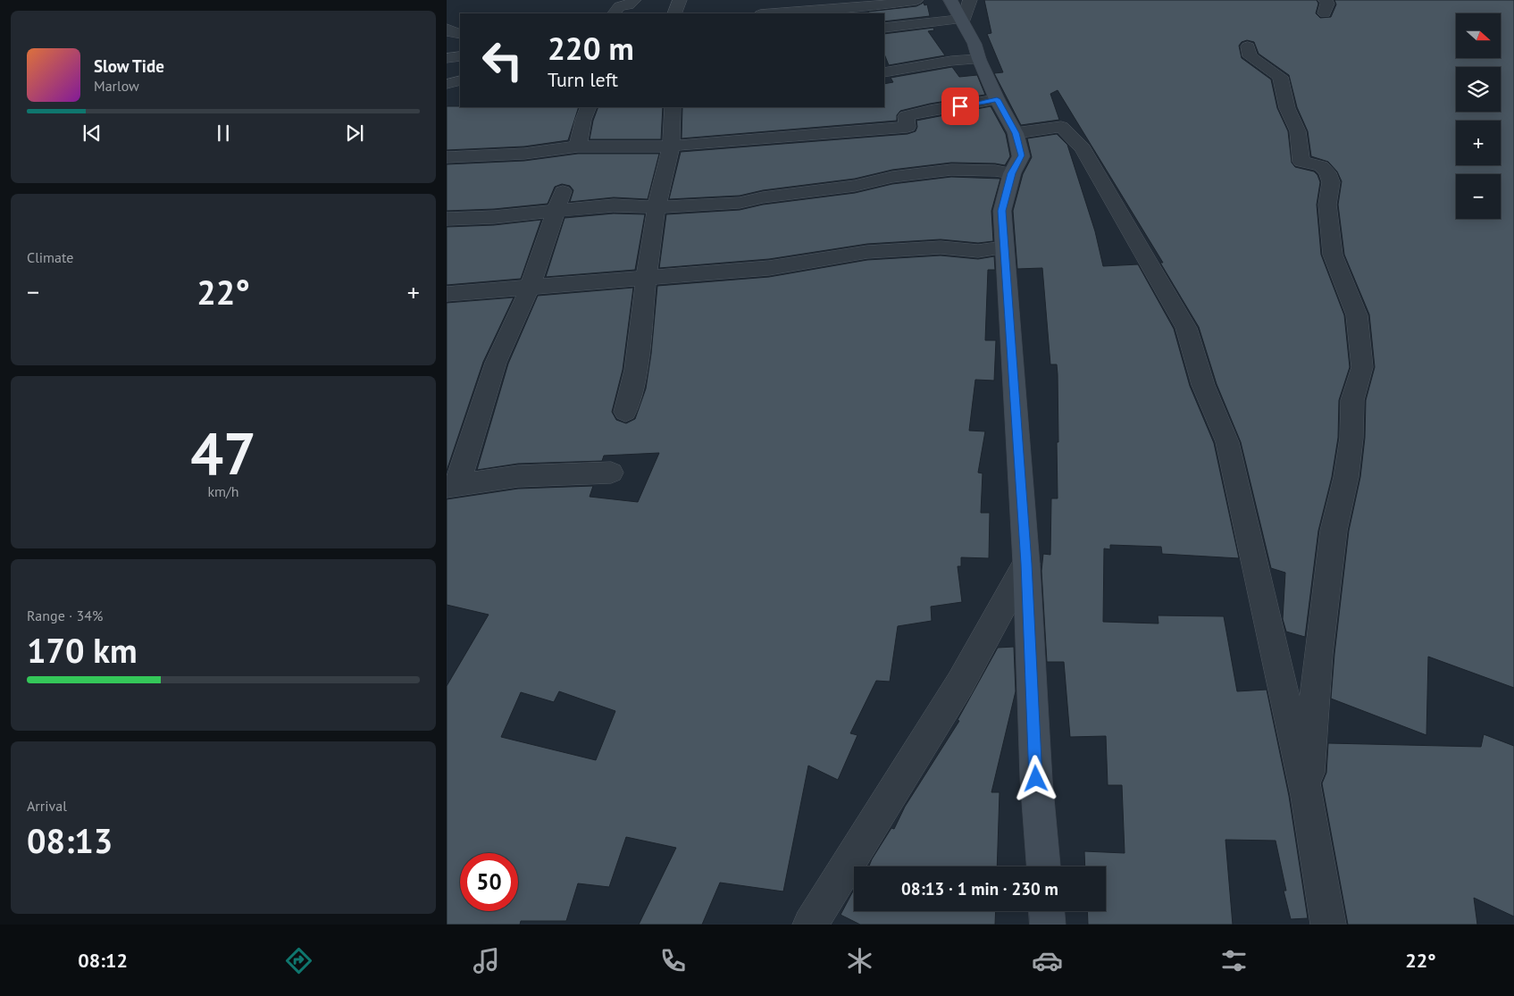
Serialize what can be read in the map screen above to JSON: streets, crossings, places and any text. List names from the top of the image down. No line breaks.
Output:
{"north":"right","page":{"map_buttons":["+","−"],"turn":["220 m","Turn left"],"song":["Slow Tide","Marlow"],"tile":["Climate",["47","km/h"],["Range · 34%","170 km"],["Arrival","08:13"]],"heat":["−","22°","+"],"limit":"50","trip":"08:13 · 1 min · 230 m","tabs":["08:12","22°"]}}
